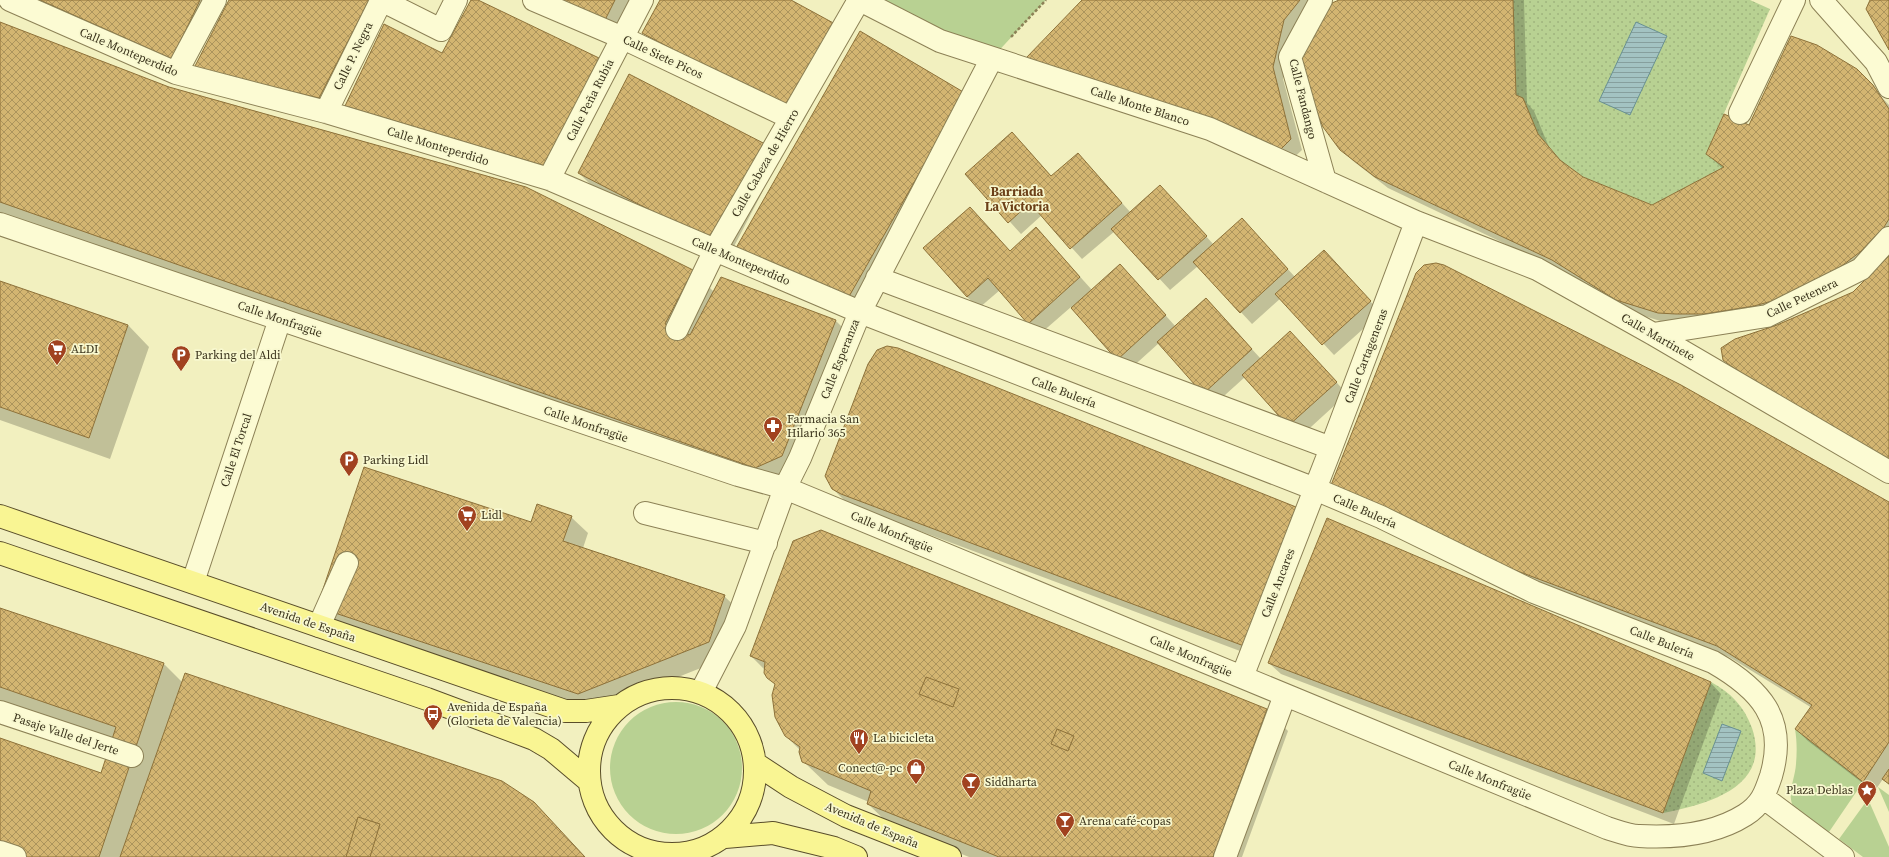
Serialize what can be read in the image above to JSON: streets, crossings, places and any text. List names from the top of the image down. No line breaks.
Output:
{"streets":{"main road":["Avenida de España"],"street":["Calle Monteperdido","Calle P. Negra","Calle Siete Picos","Calle Fandango","Calle Peña Rubia","Calle Monte Blanco","Calle Cabeza de Hierro","Calle Petenera","Calle Monfragüe","Calle Martinete","Calle Cartageneras","Calle Esperanza","Calle Bulería","Calle El Torcal","Calle Ancares","Pasaje Valle del Jerte"]},"crossings":[["Calle Monteperdido","Calle P. Negra"],["Calle Monteperdido","Calle Peña Rubia"],["Calle Monteperdido","Calle Cabeza de Hierro"],["Calle Monteperdido","Calle Esperanza"],["Calle Monteperdido","Calle Bulería"],["Calle Siete Picos","Calle Peña Rubia"],["Calle Siete Picos","Calle Cabeza de Hierro"],["Calle Fandango","Calle Monte Blanco"],["Calle Monte Blanco","Calle Cabeza de Hierro"],["Calle Monte Blanco","Calle Martinete"],["Calle Monte Blanco","Calle Cartageneras"],["Calle Monte Blanco","Calle Esperanza"],["Calle Petenera","Calle Martinete"],["Calle Monfragüe","Calle Esperanza"],["Calle Monfragüe","Calle Bulería"],["Calle Monfragüe","Calle El Torcal"],["Calle Monfragüe","Calle Ancares"],["Calle Martinete","Calle Cartageneras"],["Calle Cartageneras","Calle Bulería"],["Calle Cartageneras","Calle Ancares"],["Calle Esperanza","Calle Bulería"],["Calle Bulería","Calle Ancares"],["Calle El Torcal","Avenida de España"]],"districts":["Barriada La Victoria"],"places":{"supermarket":["ALDI","Lidl"],"parking":["Parking del Aldi","Parking Lidl"],"pharmacy":["Farmacia San Hilario 365"],"bus stop":["Avenida de España (Glorieta de Valencia)"],"restaurant":["La bicicleta"],"shop":["Conect@-pc"],"bar":["Siddharta","Arena café-copas"],"place":["Plaza Deblas"]}}
